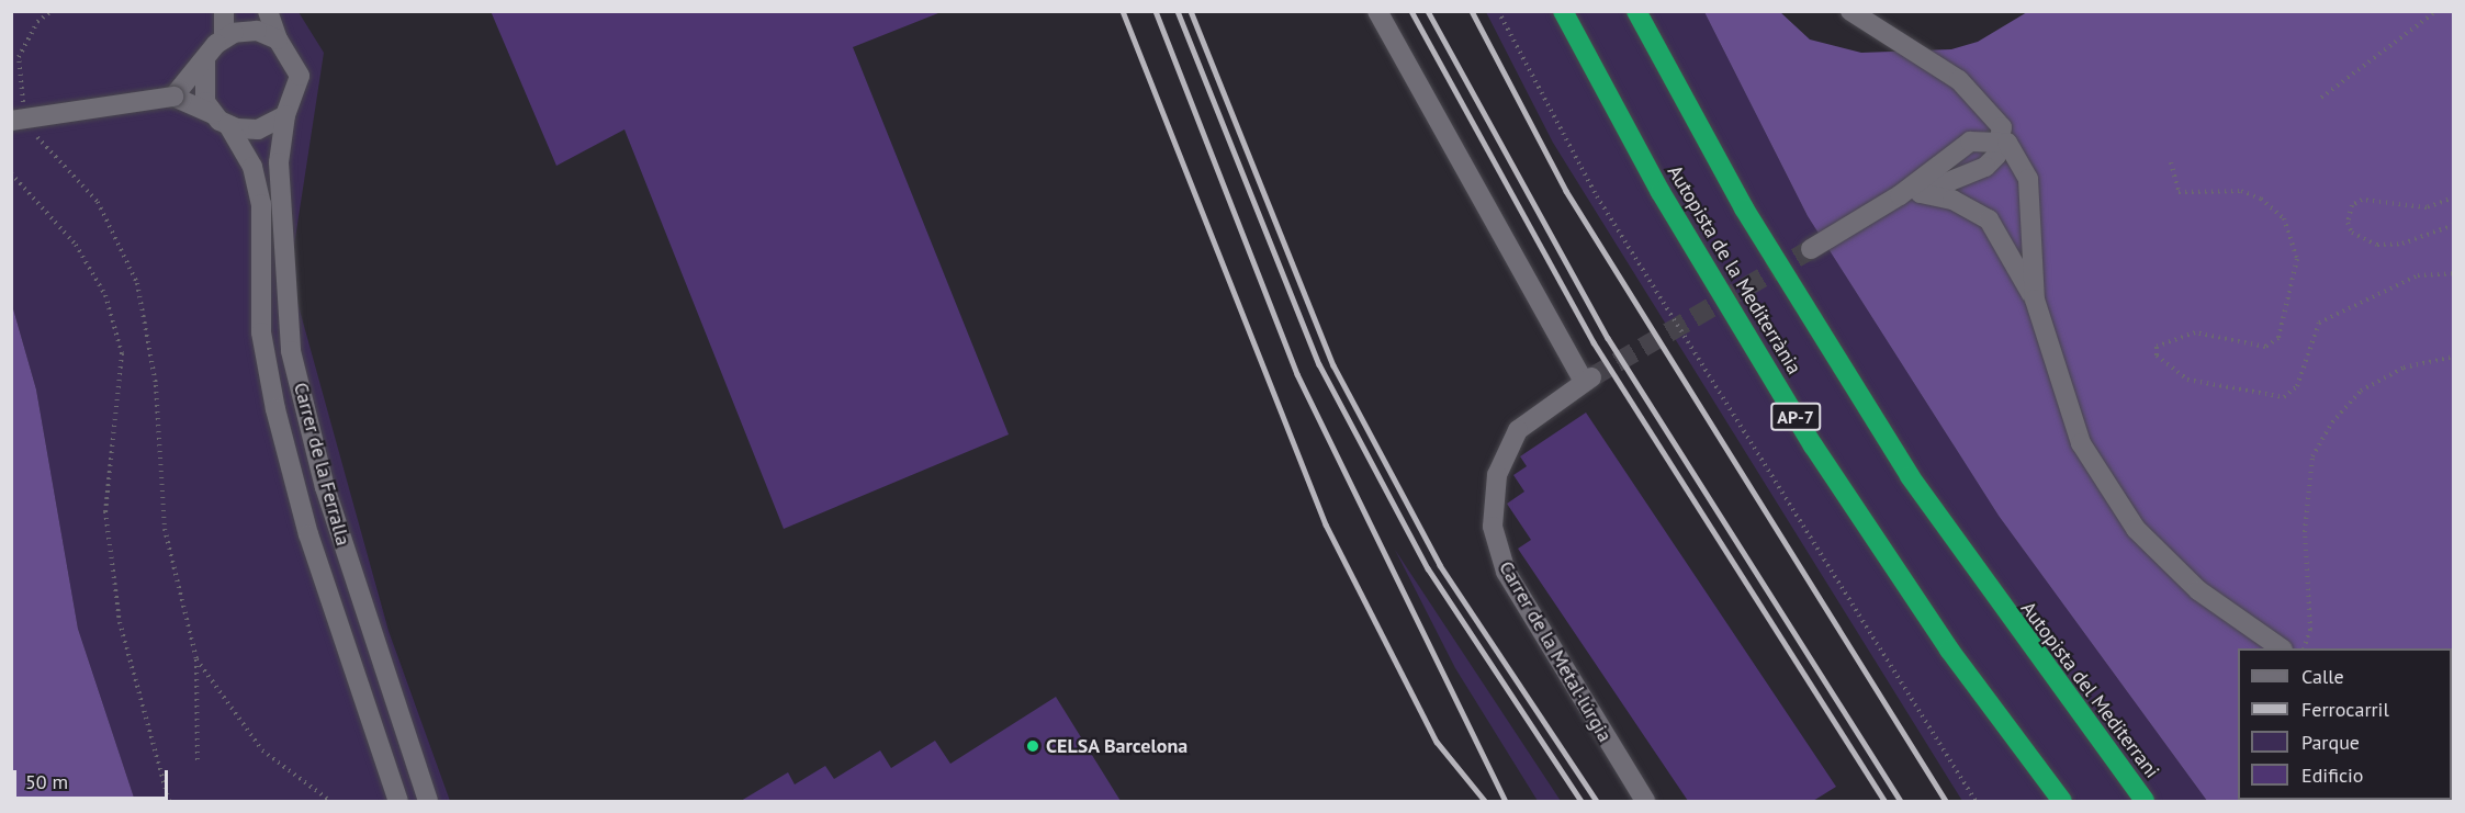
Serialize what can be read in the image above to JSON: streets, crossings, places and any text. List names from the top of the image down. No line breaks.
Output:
{"streets":{"highway":["Autopista de la Mediterrània","AP-7","Autopista del Mediterrani"],"street":["Carrer de la Ferralla","Carrer de la Metal·lúrgia"]},"crossings":[["Autopista de la Mediterrània","Autopista del Mediterrani"]],"places":["CELSA Barcelona"],"legend":["Calle","Ferrocarril","Parque","Edificio"],"scale_bar":"50 m"}
